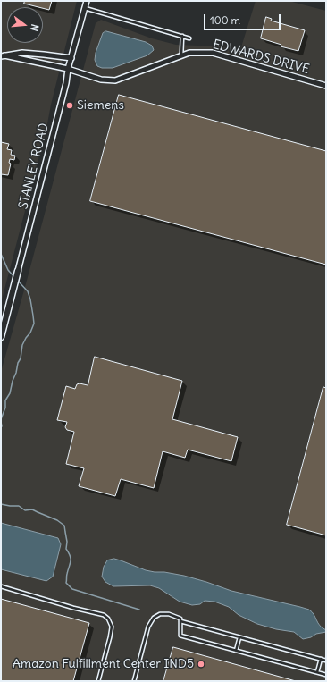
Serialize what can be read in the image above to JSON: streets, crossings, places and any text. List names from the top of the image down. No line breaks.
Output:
{"streets":{"street":["EDWARDS DRIVE","STANLEY ROAD"]},"crossings":[["EDWARDS DRIVE","STANLEY ROAD"]],"places":["Siemens","Amazon Fulfillment Center IND5"],"scale_bar":"100 m","north":"right"}
